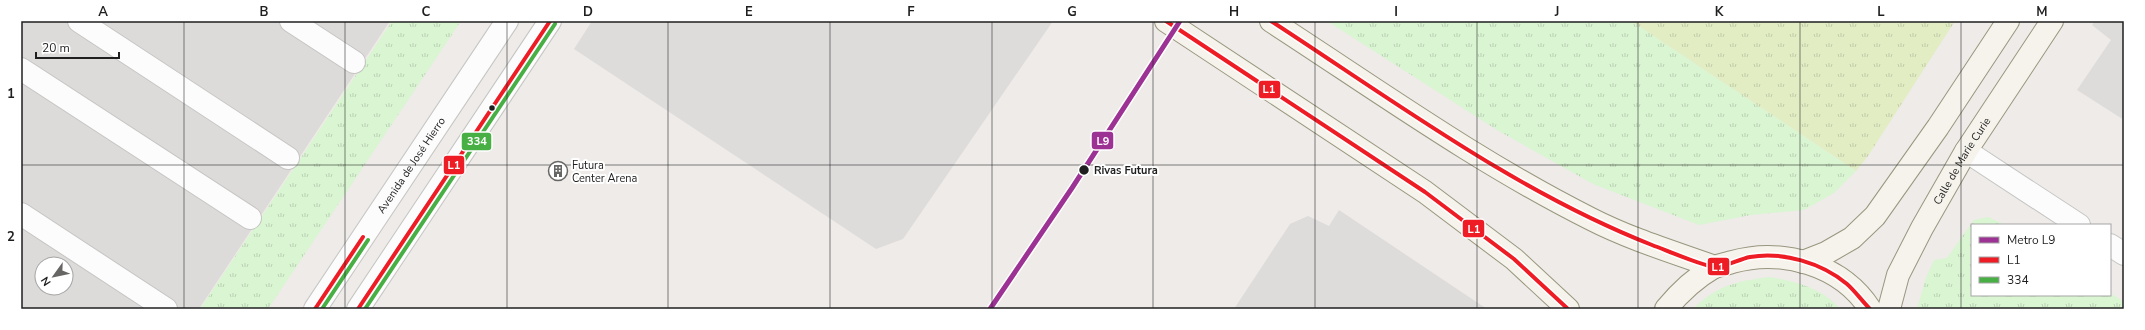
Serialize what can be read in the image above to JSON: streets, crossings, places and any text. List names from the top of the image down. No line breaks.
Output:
{"streets":{"main road":["Calle de Marie Curie"],"street":["Avenida de José Hierro"]},"places":{"other":["Rivas Futura"],"building":["Futura Center Arena"]},"lines":["metro line L9","transit line L1","transit line 334"],"legend":["Metro L9","L1","334"],"scale_bar":"20 m","north":"bottom left","grid":{"columns":["A","B","C","D","E","F","G","H","I","J","K","L","M"],"rows":["1","2"]}}
